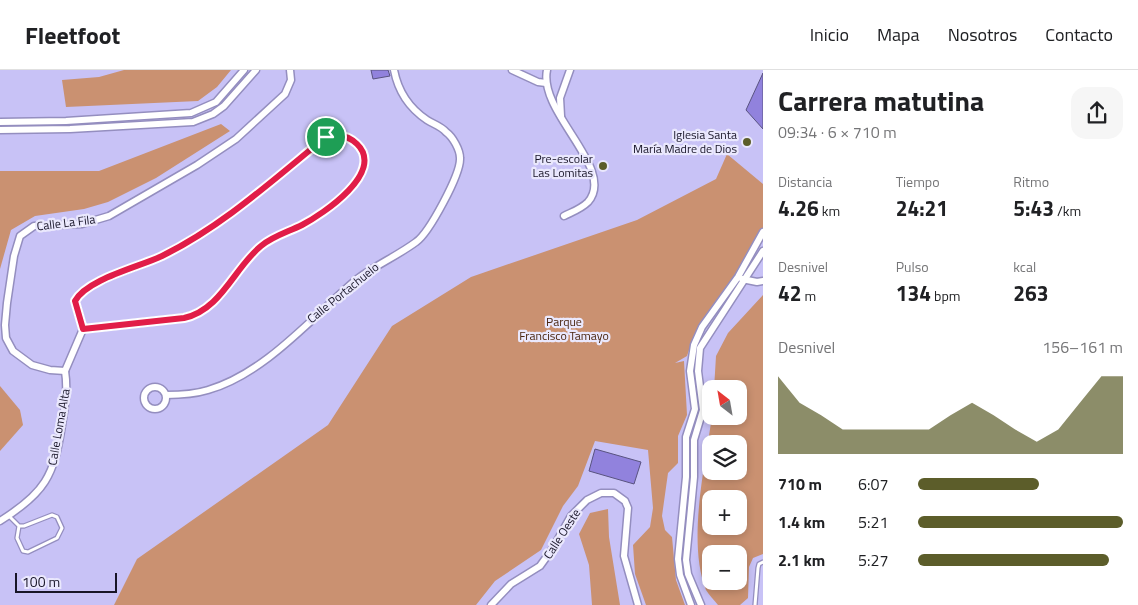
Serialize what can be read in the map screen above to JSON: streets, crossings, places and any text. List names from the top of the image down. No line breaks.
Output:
{"streets":{"street":["Calle La Fila","Calle Portachuelo","Calle Loma Alta","Calle Oeste"]},"crossings":[["Calle La Fila","Calle Loma Alta"]],"parks":["Parque Francisco Tamayo"],"places":["Iglesia Santa María Madre de Dios","Pre-escolar Las Lomitas"],"scale_bar":"100 m","north":"top left","page":{"header":"Fleetfoot","nav":["Inicio","Mapa","Nosotros","Contacto"],"heading":["Carrera matutina","09:34 · 6 × 710 m"],"stats":[["Distancia","4.26 km"],["Tiempo","24:21"],["Ritmo","5:43 /km"],["Desnivel","42 m"],["Pulso","134 bpm"],["kcal","263"]],"chart":["Desnivel","156–161 m"],"map_buttons":["+","−"],"list":[{"name":"710 m","note":"6:07"},{"name":"1.4 km","note":"5:21"},{"name":"2.1 km","note":"5:27"}],"scale":"100 m"}}
